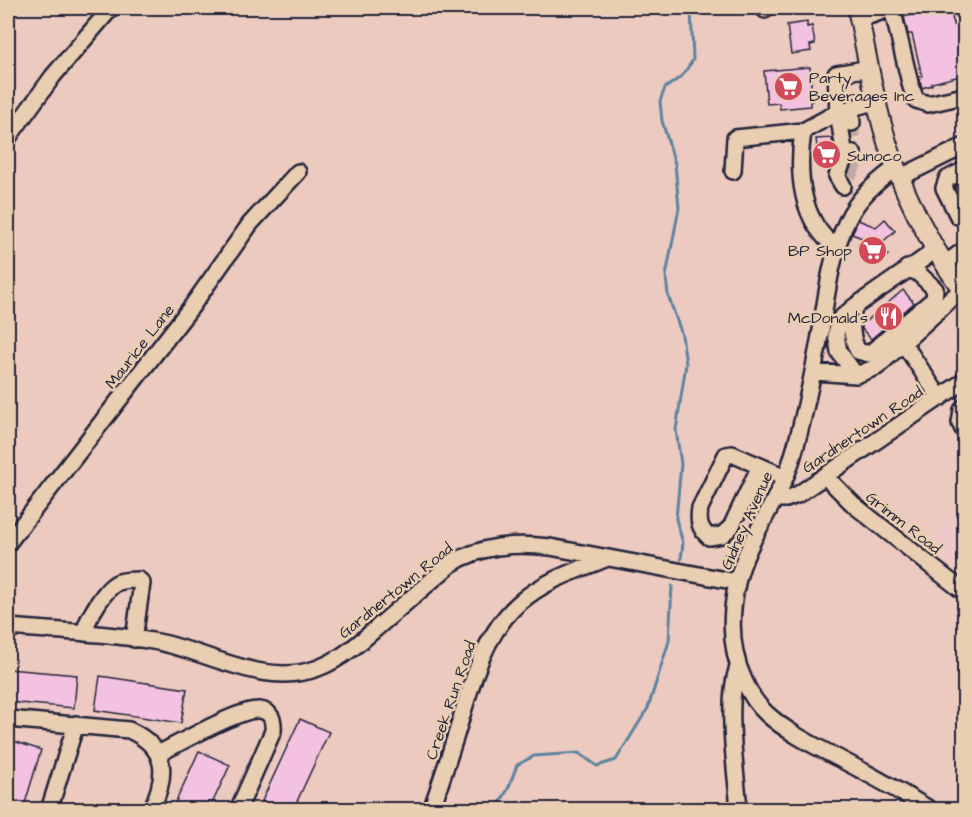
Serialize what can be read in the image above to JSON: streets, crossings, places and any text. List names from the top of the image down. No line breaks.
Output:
{"streets":{"street":["Maurice Lane","Gardnertown Road","Gidney Avenue","Grimm Road","Creek Run Road"]},"crossings":[["Gardnertown Road","Gidney Avenue"],["Gardnertown Road","Grimm Road"],["Gardnertown Road","Creek Run Road"]],"places":{"supermarket":["Party Beverages Inc","Sunoco","BP Shop"],"restaurant":["McDonald's"]}}
